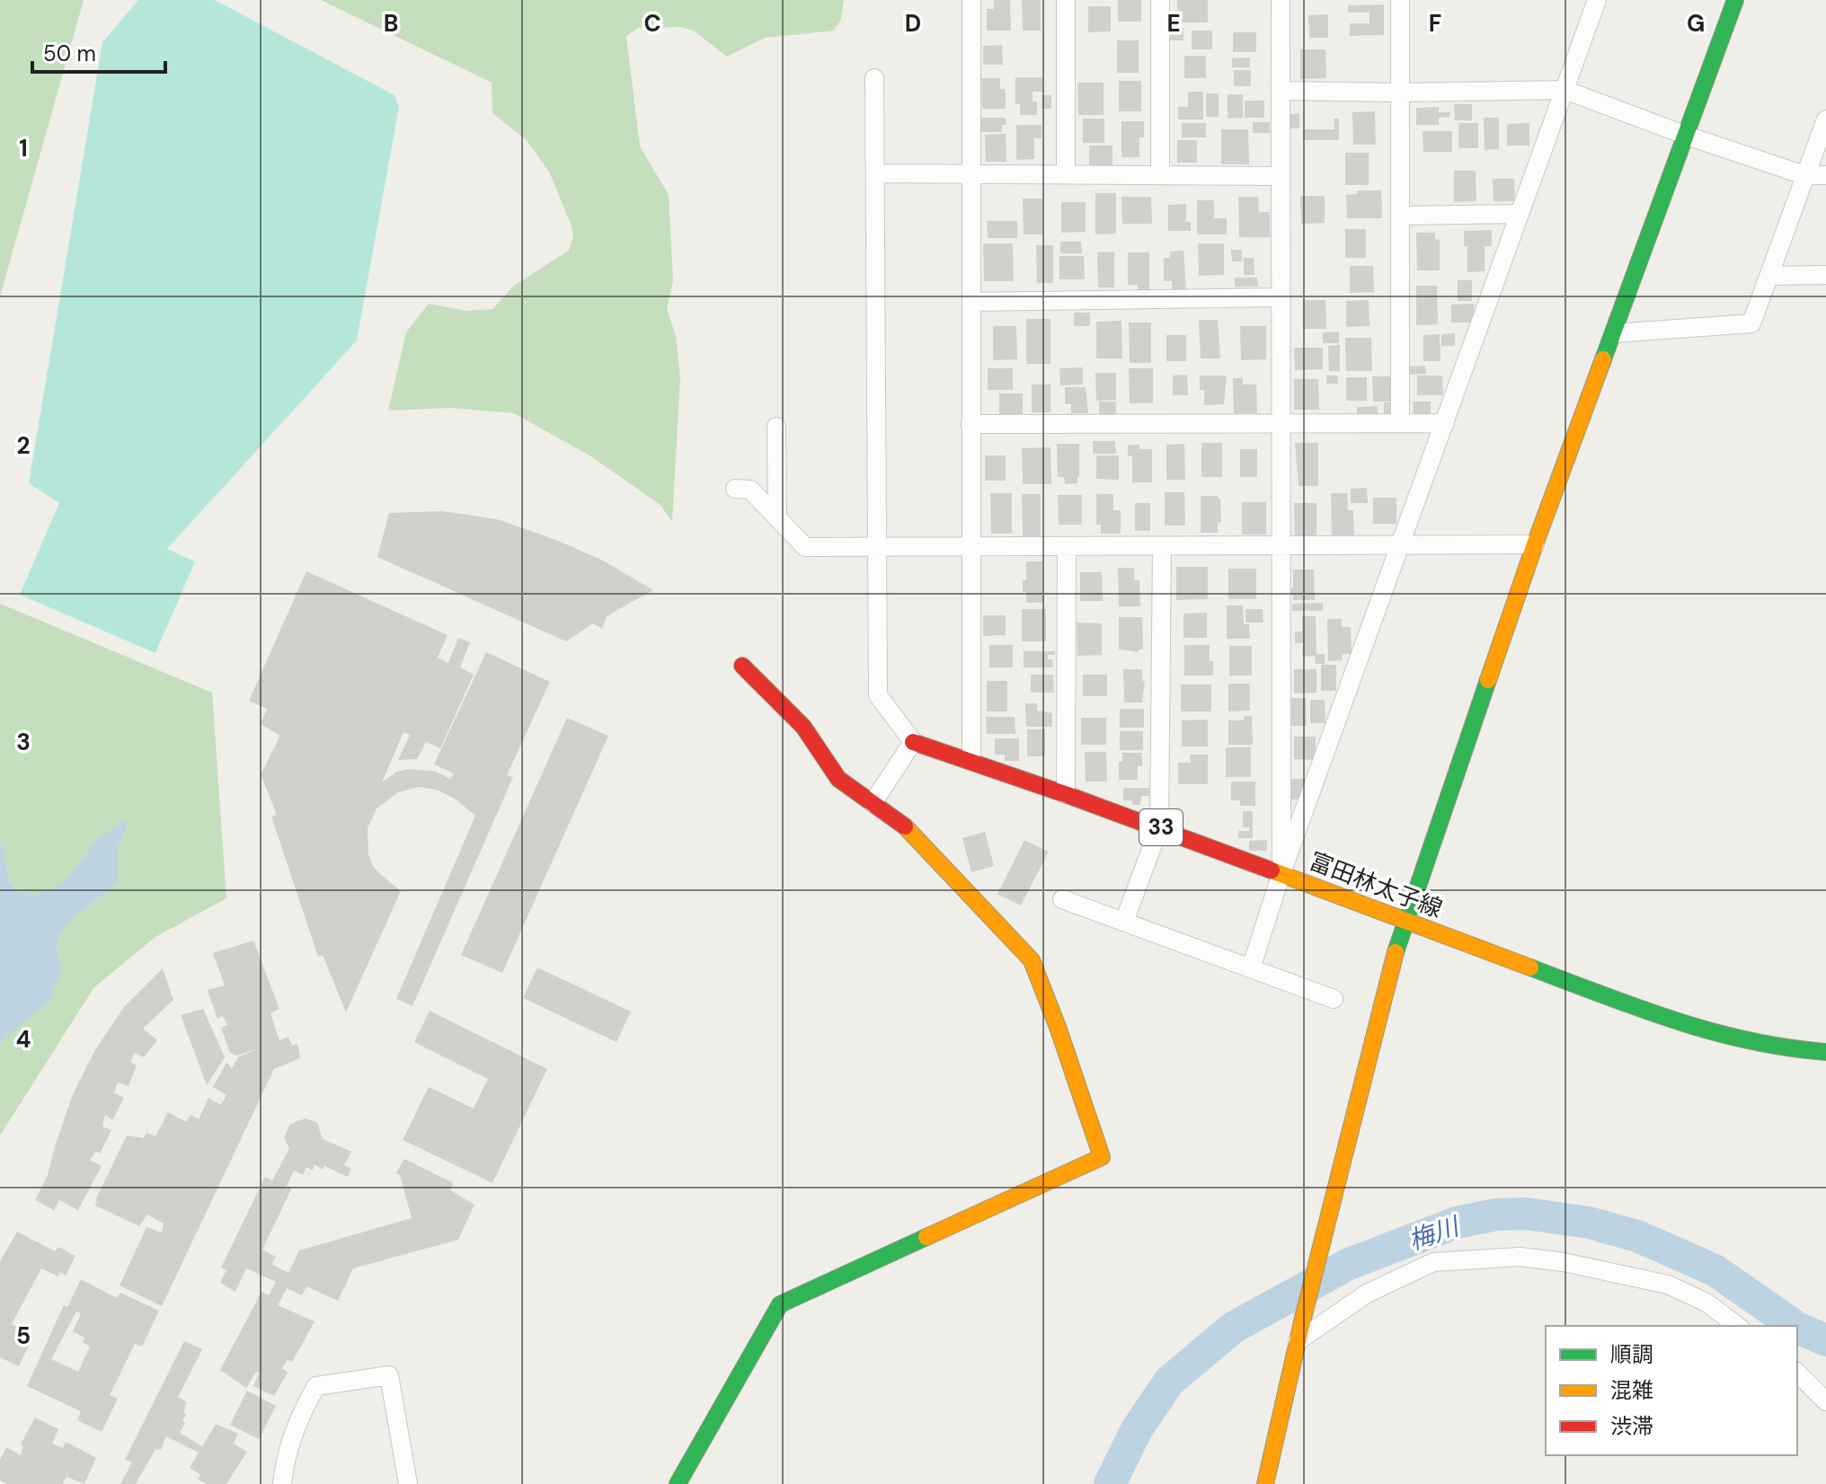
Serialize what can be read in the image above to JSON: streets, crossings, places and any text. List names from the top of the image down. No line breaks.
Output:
{"streets":{"street":["33","富田林太子線"]},"water":["梅川"],"legend":["順調","混雑","渋滞"],"scale_bar":"50 m","grid":{"columns":["B","C","D","E","F","G"],"rows":["1","2","3","4","5"]}}
